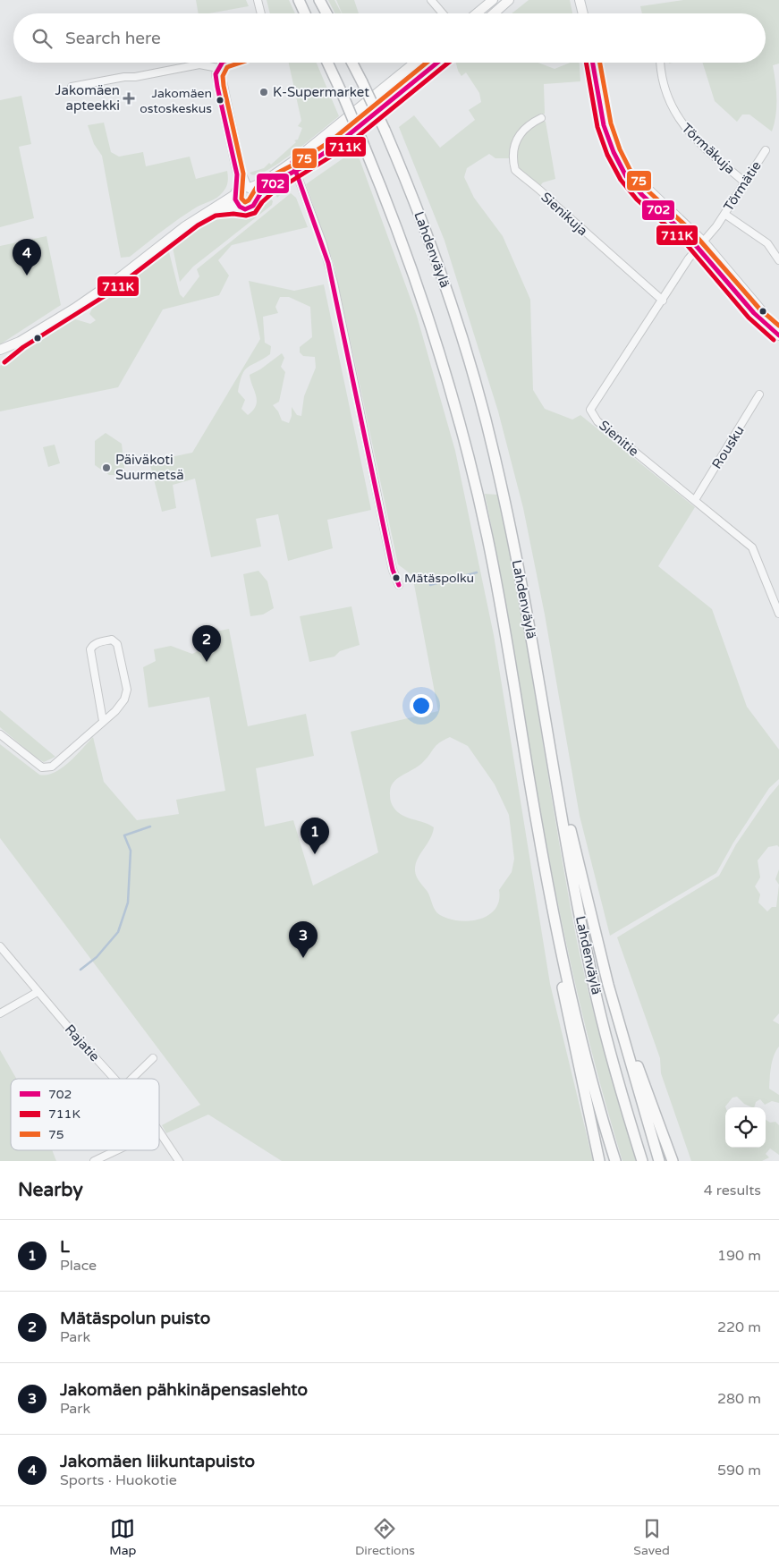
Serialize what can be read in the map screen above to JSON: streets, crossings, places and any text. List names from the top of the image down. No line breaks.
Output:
{"streets":{"highway":["Lahdenväylä"],"street":["Törmäkuja","Törmätie","Sienikuja","Sienitie","Rousku","Rajatie"]},"crossings":[["Törmäkuja","Törmätie"],["Törmätie","Sienitie"],["Sienikuja","Sienitie"],["Sienitie","Rousku"]],"places":{"other":["K-Supermarket","Jakomäen ostoskeskus","Päiväkoti Suurmetsä","Mätäspolku"],"health":["Jakomäen apteekki"]},"lines":["transit line 702","transit line 711K","transit line 75"],"legend":["702","711K","75"],"page":{"search":"Search here","pins":["4","2","1","3"],"heading":["Nearby","4 results"],"list":[{"mark":"1","name":"L","note":"Place","value":"190 m"},{"mark":"2","name":"Mätäspolun puisto","note":"Park","value":"220 m"},{"mark":"3","name":"Jakomäen pähkinäpensaslehto","note":"Park","value":"280 m"},{"mark":"4","name":"Jakomäen liikuntapuisto","note":"Sports · Huokotie","value":"590 m"}],"nav":["Map","Directions","Saved"]}}
